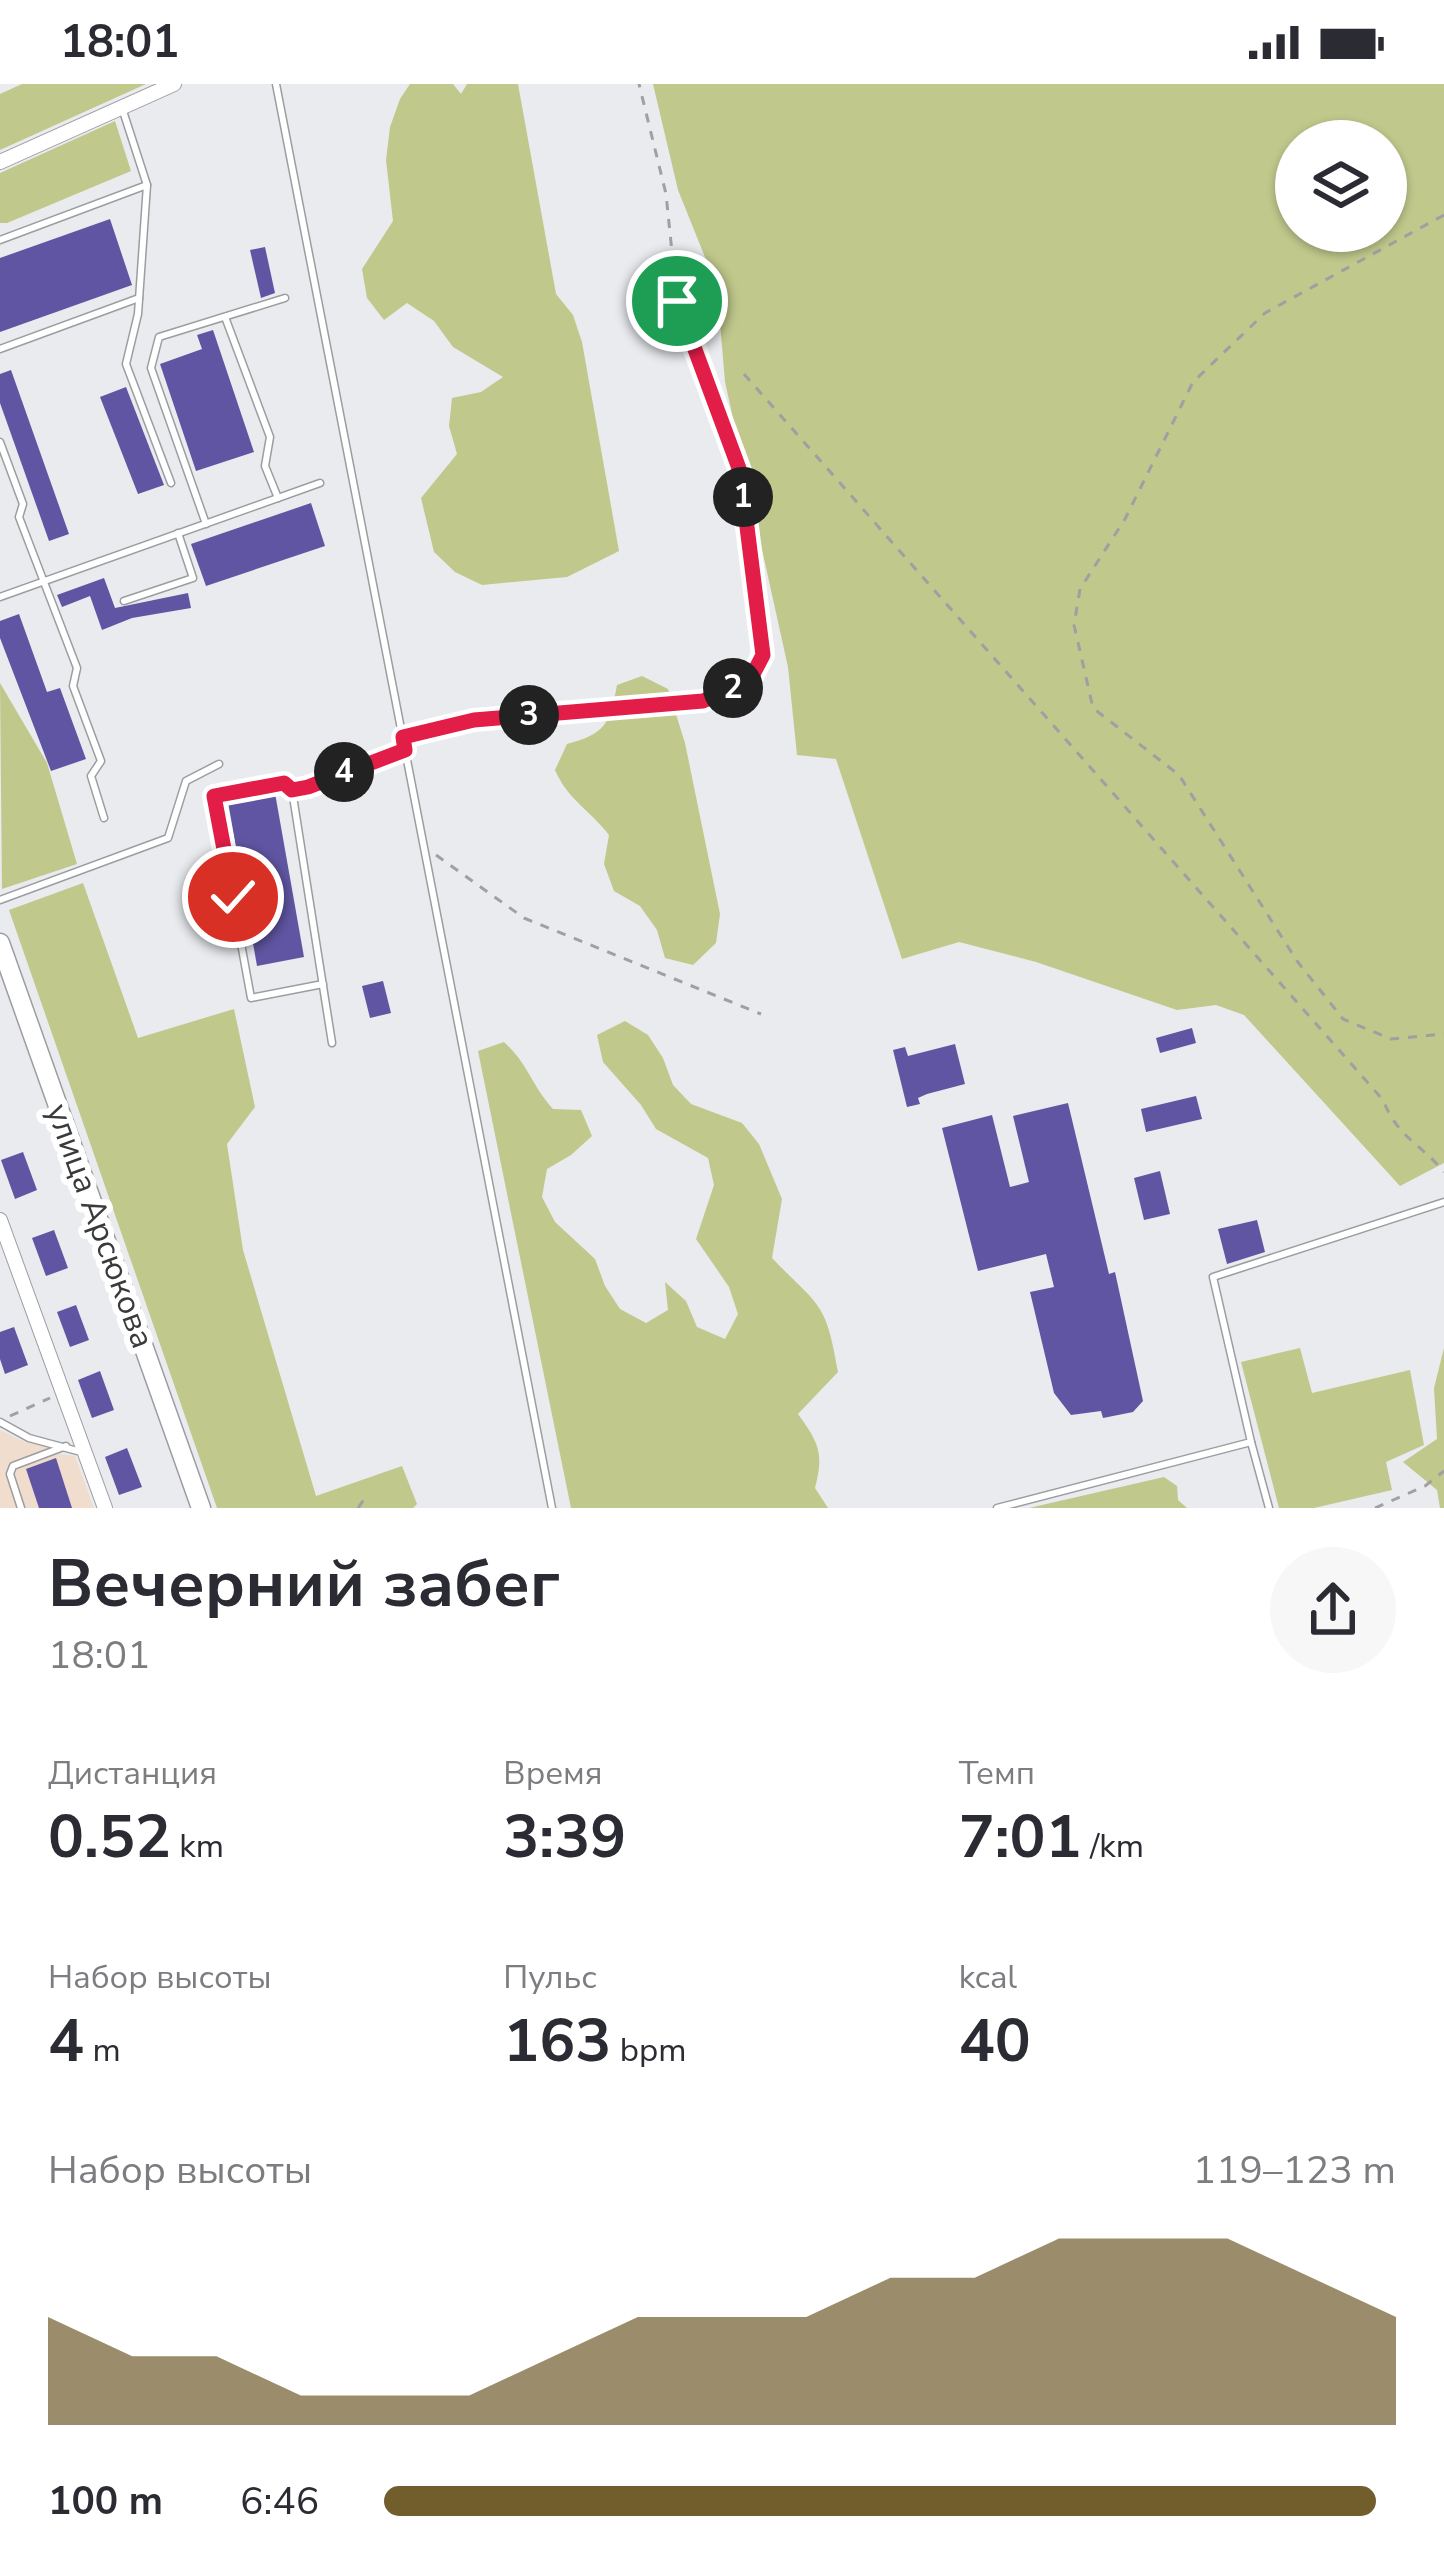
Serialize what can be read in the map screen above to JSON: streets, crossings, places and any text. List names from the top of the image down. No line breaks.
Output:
{"streets":{"street":["улица Арсюкова"]},"page":{"status":"18:01","pins":["1","2","3","4"],"heading":["Вечерний забег","18:01"],"stats":[["Дистанция","0.52 km"],["Время","3:39"],["Темп","7:01 /km"],["Набор высоты","4 m"],["Пульс","163 bpm"],["kcal","40"]],"chart":["Набор высоты","119–123 m"],"list":[{"name":"100 m","note":"6:46"}]}}
